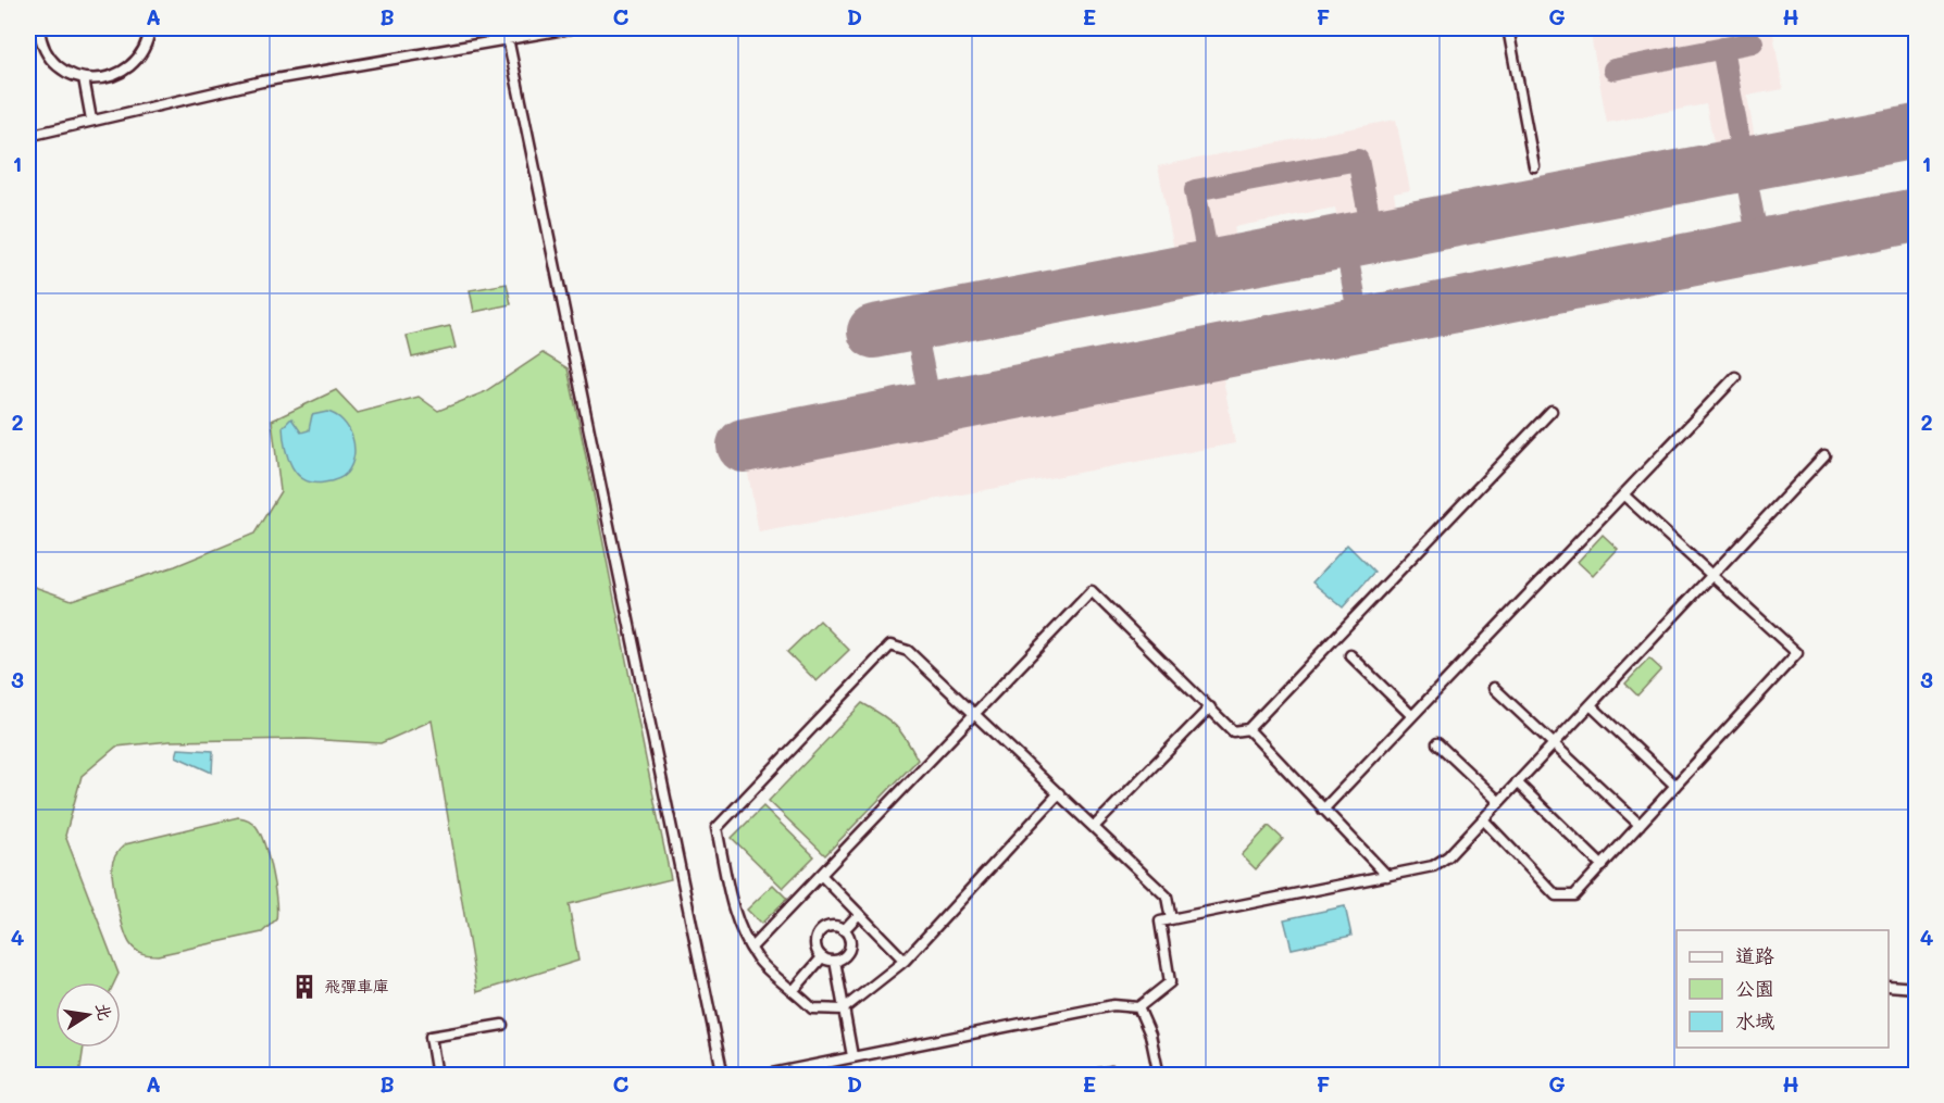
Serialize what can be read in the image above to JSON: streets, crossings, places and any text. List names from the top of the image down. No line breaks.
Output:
{"places":{"building":["飛彈車庫"]},"legend":["道路","公園","水域"],"north":"right","grid":{"columns":["A","B","C","D","E","F","G","H"],"rows":["1","2","3","4"]}}
